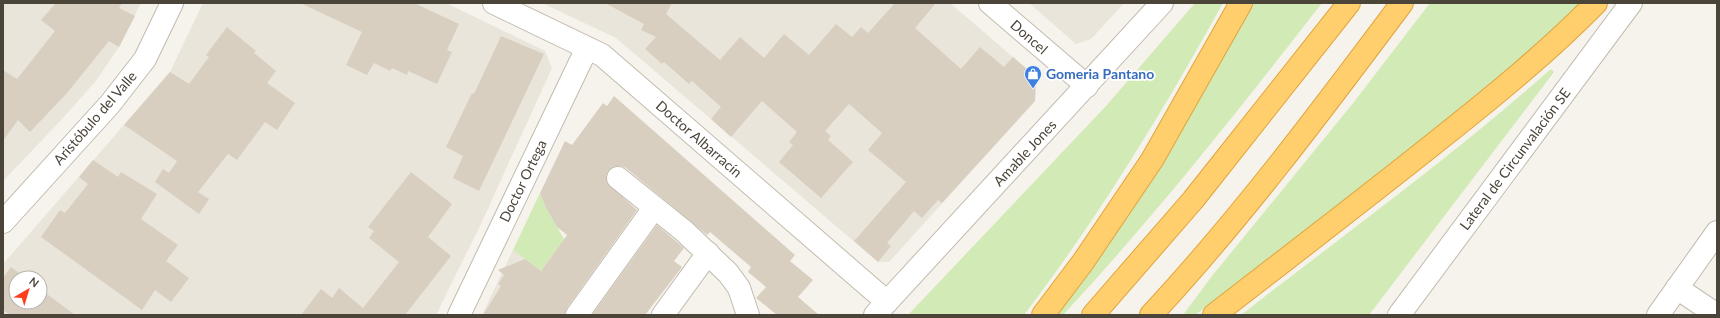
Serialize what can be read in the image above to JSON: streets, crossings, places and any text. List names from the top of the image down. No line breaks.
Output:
{"streets":{"street":["Doncel","Aristóbulo del Valle","Doctor Albarracín","Amable Jones","Lateral de Circunvalación SE","Doctor Ortega"]},"crossings":[["Doncel","Amable Jones"],["Doctor Albarracín","Amable Jones"],["Doctor Albarracín","Doctor Ortega"]],"places":{"shop":["Gomeria Pantano"]},"north":"top right"}
